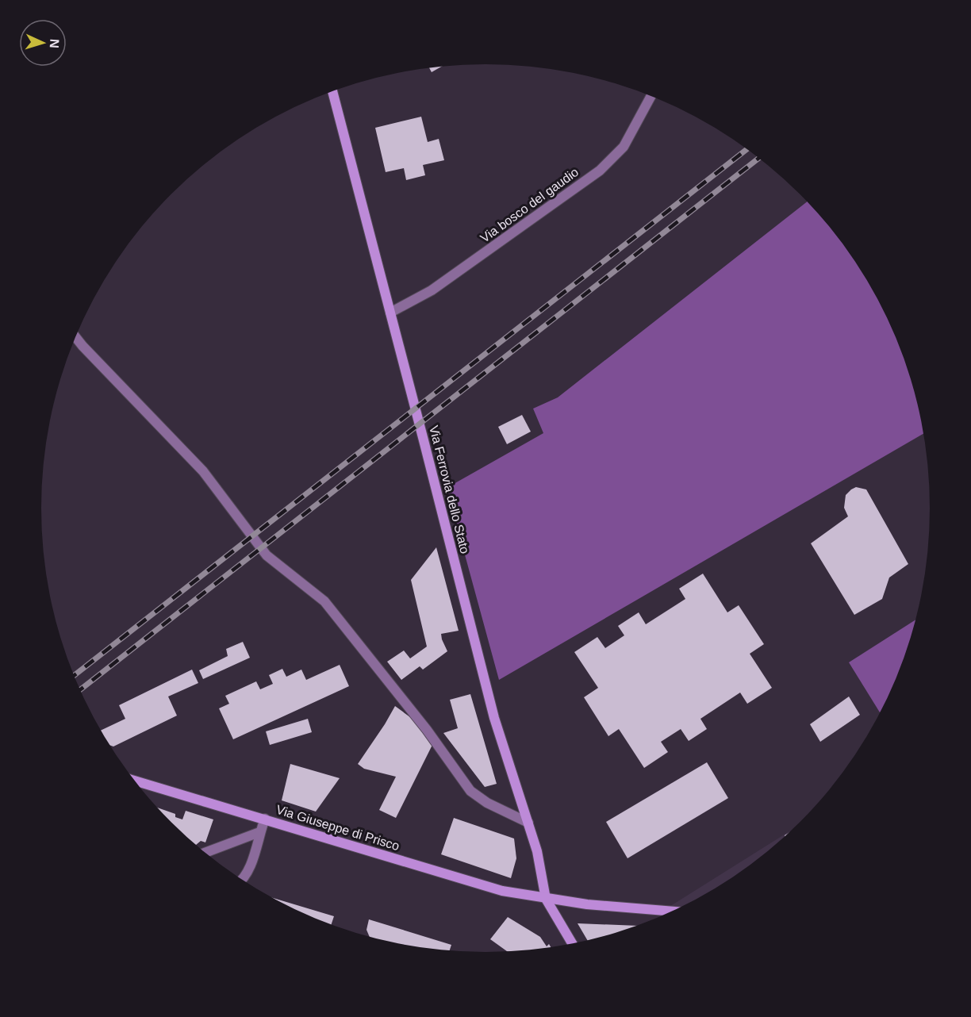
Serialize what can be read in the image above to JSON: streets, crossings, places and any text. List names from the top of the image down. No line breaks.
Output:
{"streets":{"main road":["Via Ferrovia dello Stato","Via Giuseppe di Prisco"],"street":["Via bosco del gaudio"]},"crossings":[["Via bosco del gaudio","Via Ferrovia dello Stato"],["Via Ferrovia dello Stato","Via Giuseppe di Prisco"]],"north":"right"}
